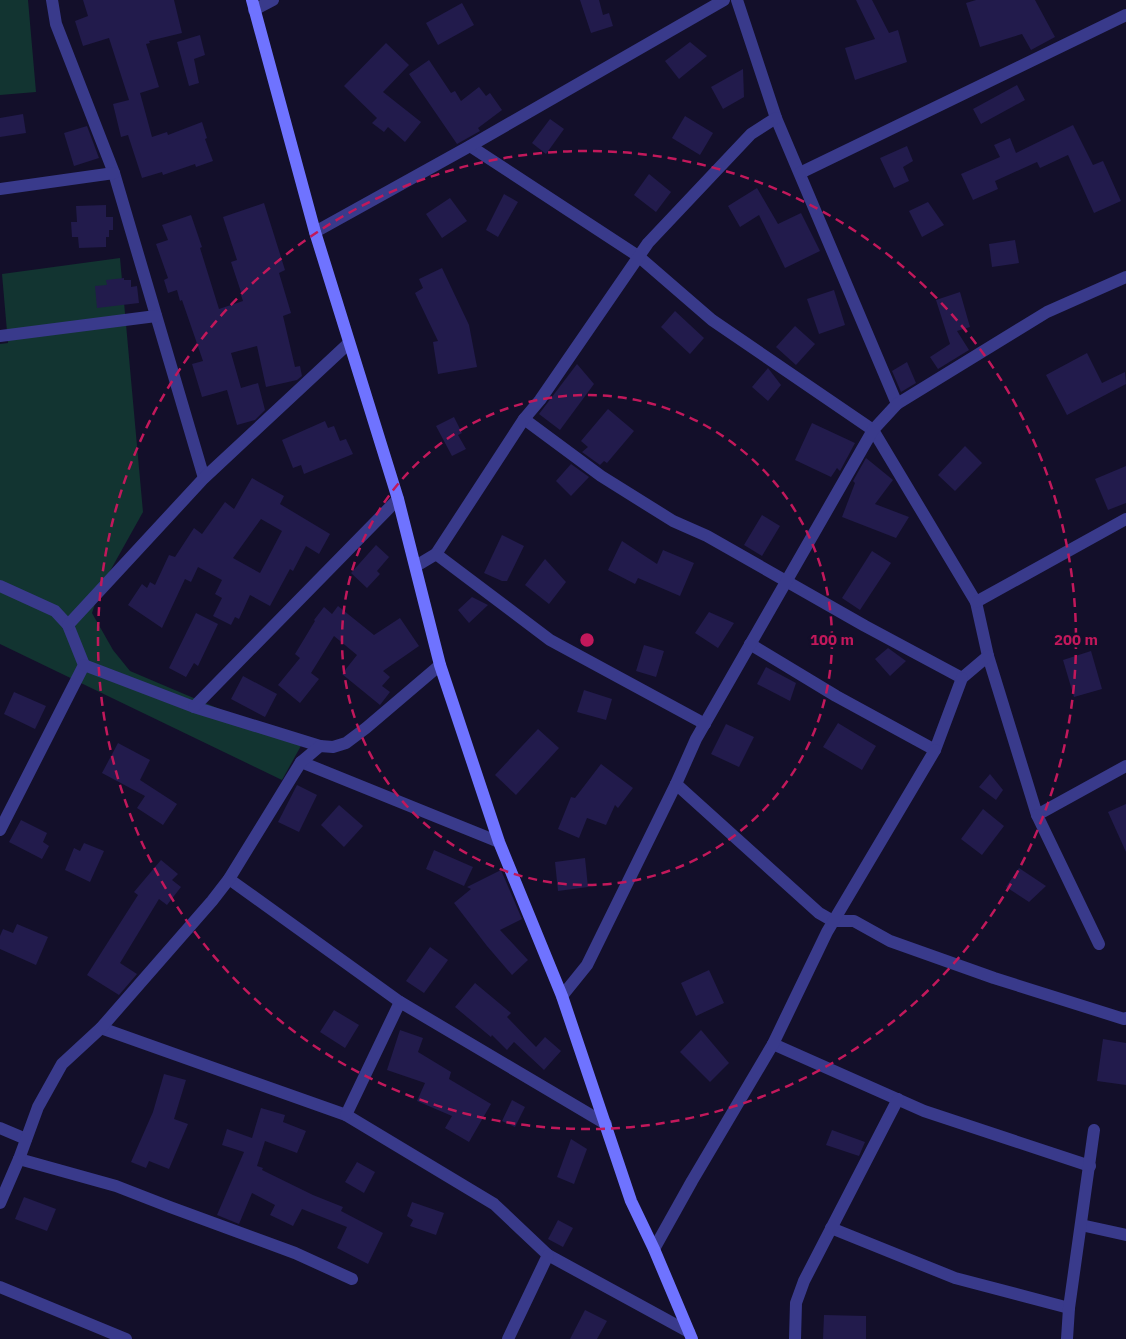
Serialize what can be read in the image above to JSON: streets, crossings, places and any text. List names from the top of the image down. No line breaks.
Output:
{"rings":["100 m","200 m"]}
